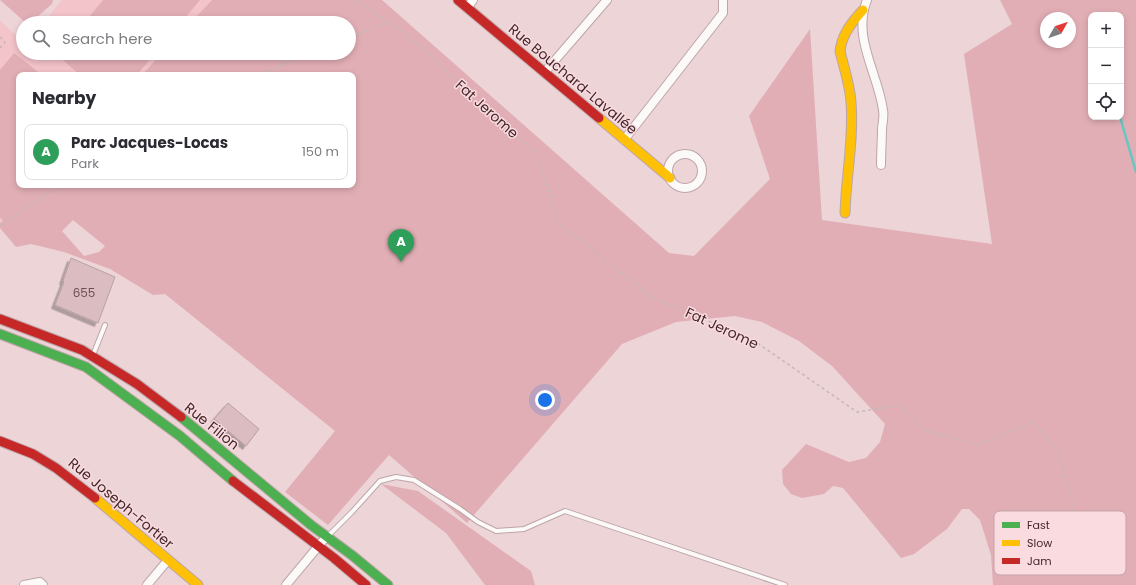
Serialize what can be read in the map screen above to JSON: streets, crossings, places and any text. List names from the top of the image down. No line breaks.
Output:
{"streets":{"street":["Rue Bouchard-Lavallée","Rue Filion","Rue Joseph-Fortier"],"path":["Fat Jerome"]},"house_numbers":["655"],"legend":["Fast","Slow","Jam"],"north":"top right","page":{"map_buttons":["+","−"],"search":"Search here","heading":"Nearby","list":[{"mark":"A","name":"Parc Jacques-Locas","note":"Park","value":"150 m"}],"pins":"A"}}
